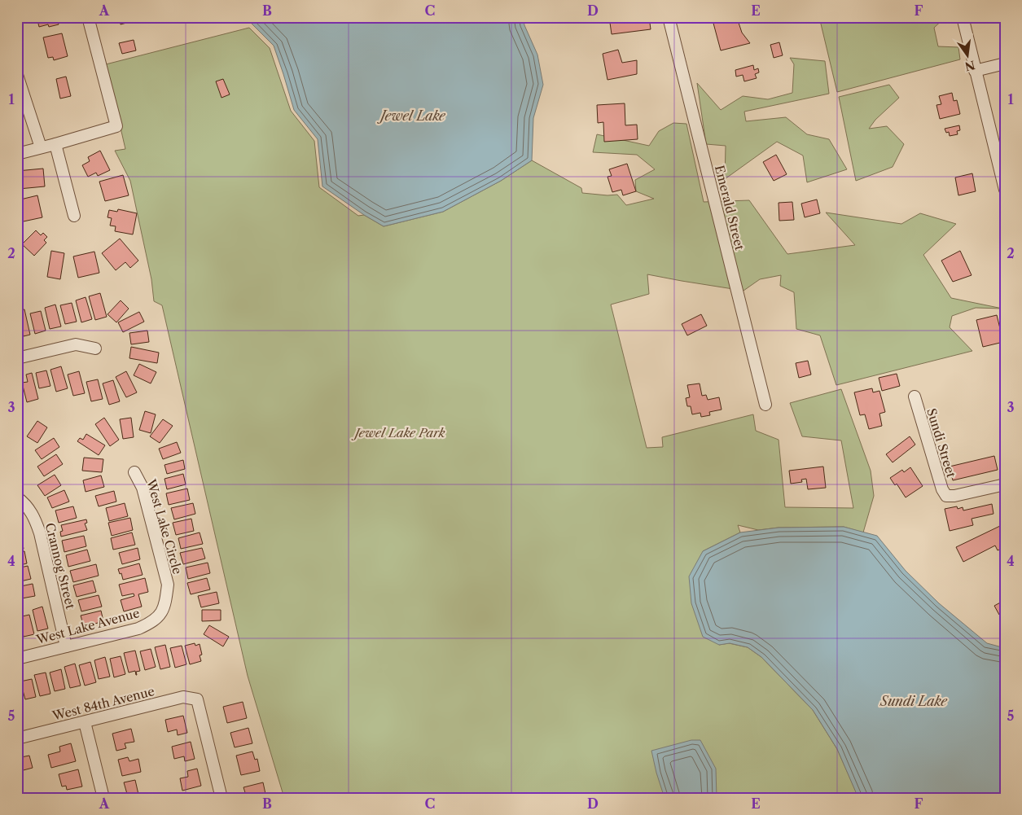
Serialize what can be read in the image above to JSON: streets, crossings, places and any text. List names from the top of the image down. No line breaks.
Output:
{"streets":{"street":["Emerald Street","Sundi Street","West Lake Circle","Crannog Street","West Lake Avenue","West 84th Avenue"]},"crossings":[["West Lake Circle","West Lake Avenue"],["Crannog Street","West Lake Avenue"]],"water":["Jewel Lake","Sundi Lake"],"parks":["Jewel Lake Park"],"north":"bottom","grid":{"columns":["A","B","C","D","E","F"],"rows":["1","2","3","4","5"]}}
